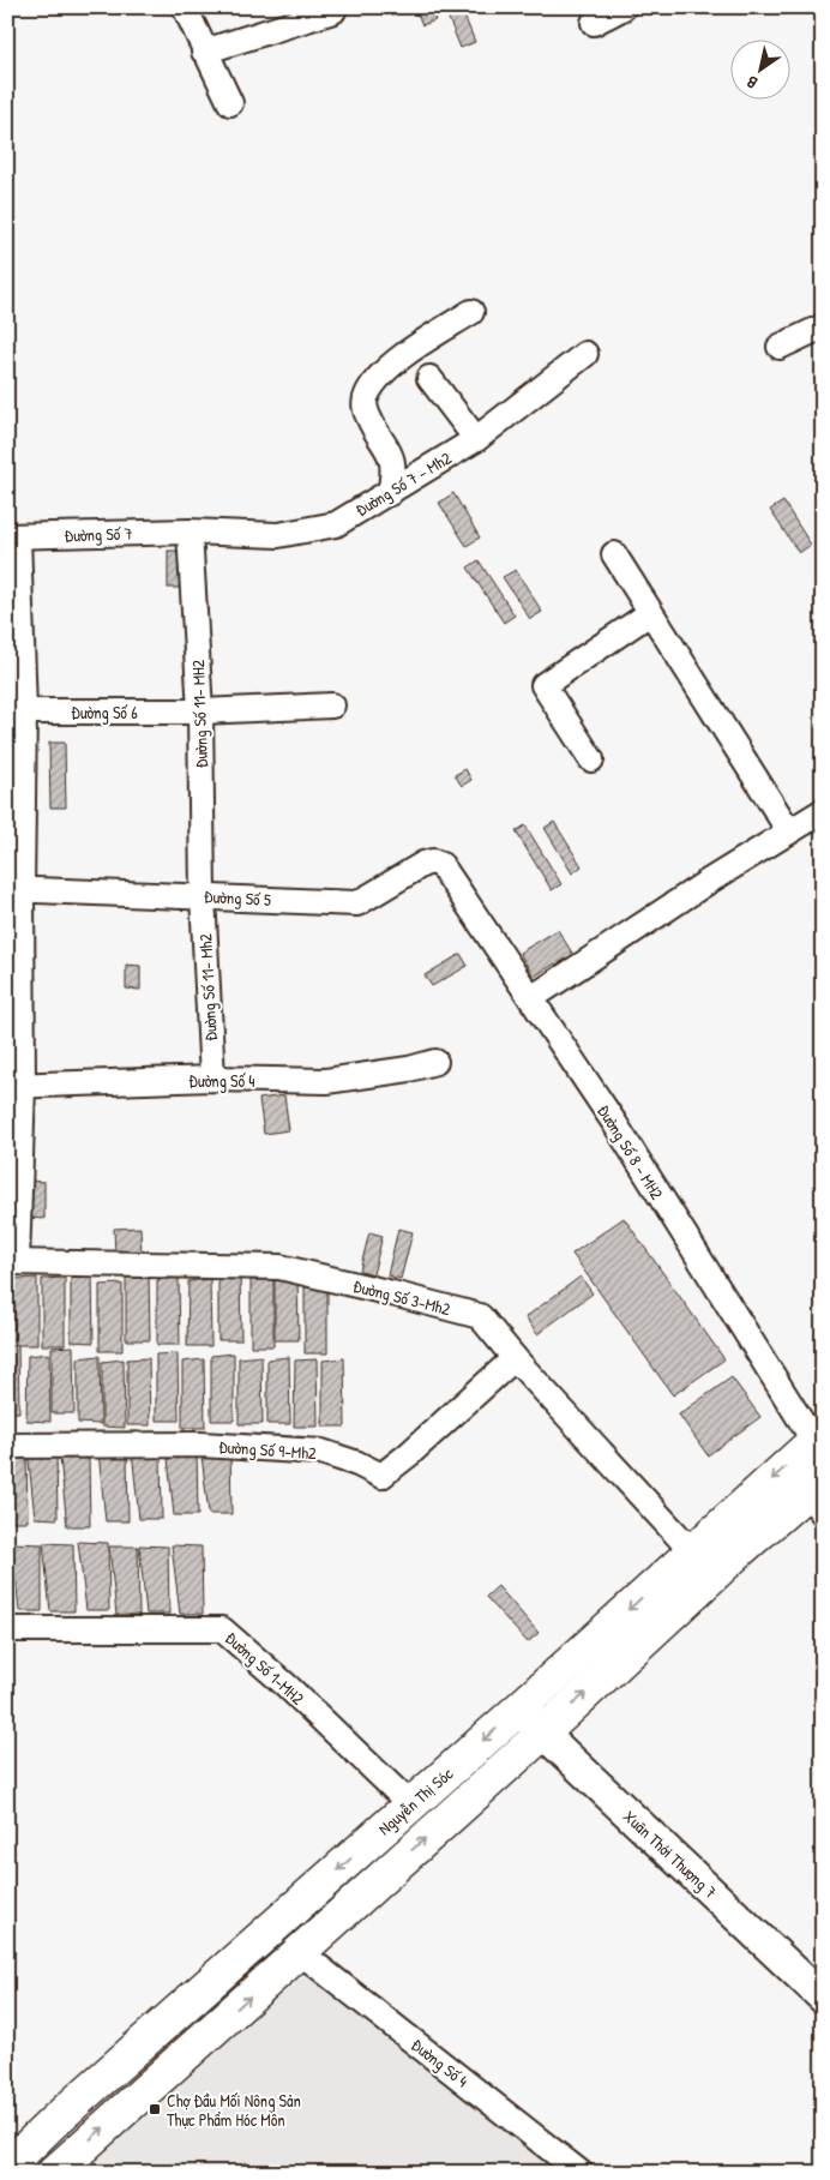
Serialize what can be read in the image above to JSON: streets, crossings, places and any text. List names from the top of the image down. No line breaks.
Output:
{"streets":{"main road":["Nguyễn Thị Sóc"],"street":["Đường Số 7 - Mh2","Đường Số 7","Đường Số 6","Đường Số 11- MH2","Đường Số 5","Đường Số 11- Mh2","Đường Số 4","Đường Số 8 - MH2","Đường Số 3-Mh2","Đường Số 9-Mh2","Đường Số 1-MH2","Xuân Thới Thượng 7"]},"crossings":[["Đường Số 7 - Mh2","Đường Số 7"],["Đường Số 7 - Mh2","Đường Số 11- MH2"],["Đường Số 7","Đường Số 11- MH2"],["Đường Số 6","Đường Số 11- MH2"],["Đường Số 11- MH2","Đường Số 5"],["Đường Số 11- MH2","Đường Số 11- Mh2"],["Đường Số 5","Đường Số 11- Mh2"],["Đường Số 5","Đường Số 8 - MH2"],["Đường Số 11- Mh2","Đường Số 4"],["Đường Số 4","Nguyễn Thị Sóc"],["Đường Số 8 - MH2","Nguyễn Thị Sóc"],["Đường Số 3-Mh2","Đường Số 9-Mh2"],["Đường Số 3-Mh2","Nguyễn Thị Sóc"],["Đường Số 1-MH2","Nguyễn Thị Sóc"],["Nguyễn Thị Sóc","Xuân Thới Thượng 7"]],"places":{"transit":["Chợ Đầu Mối Nông Sản Thực Phẩm Hóc Môn"]},"north":"bottom left"}
